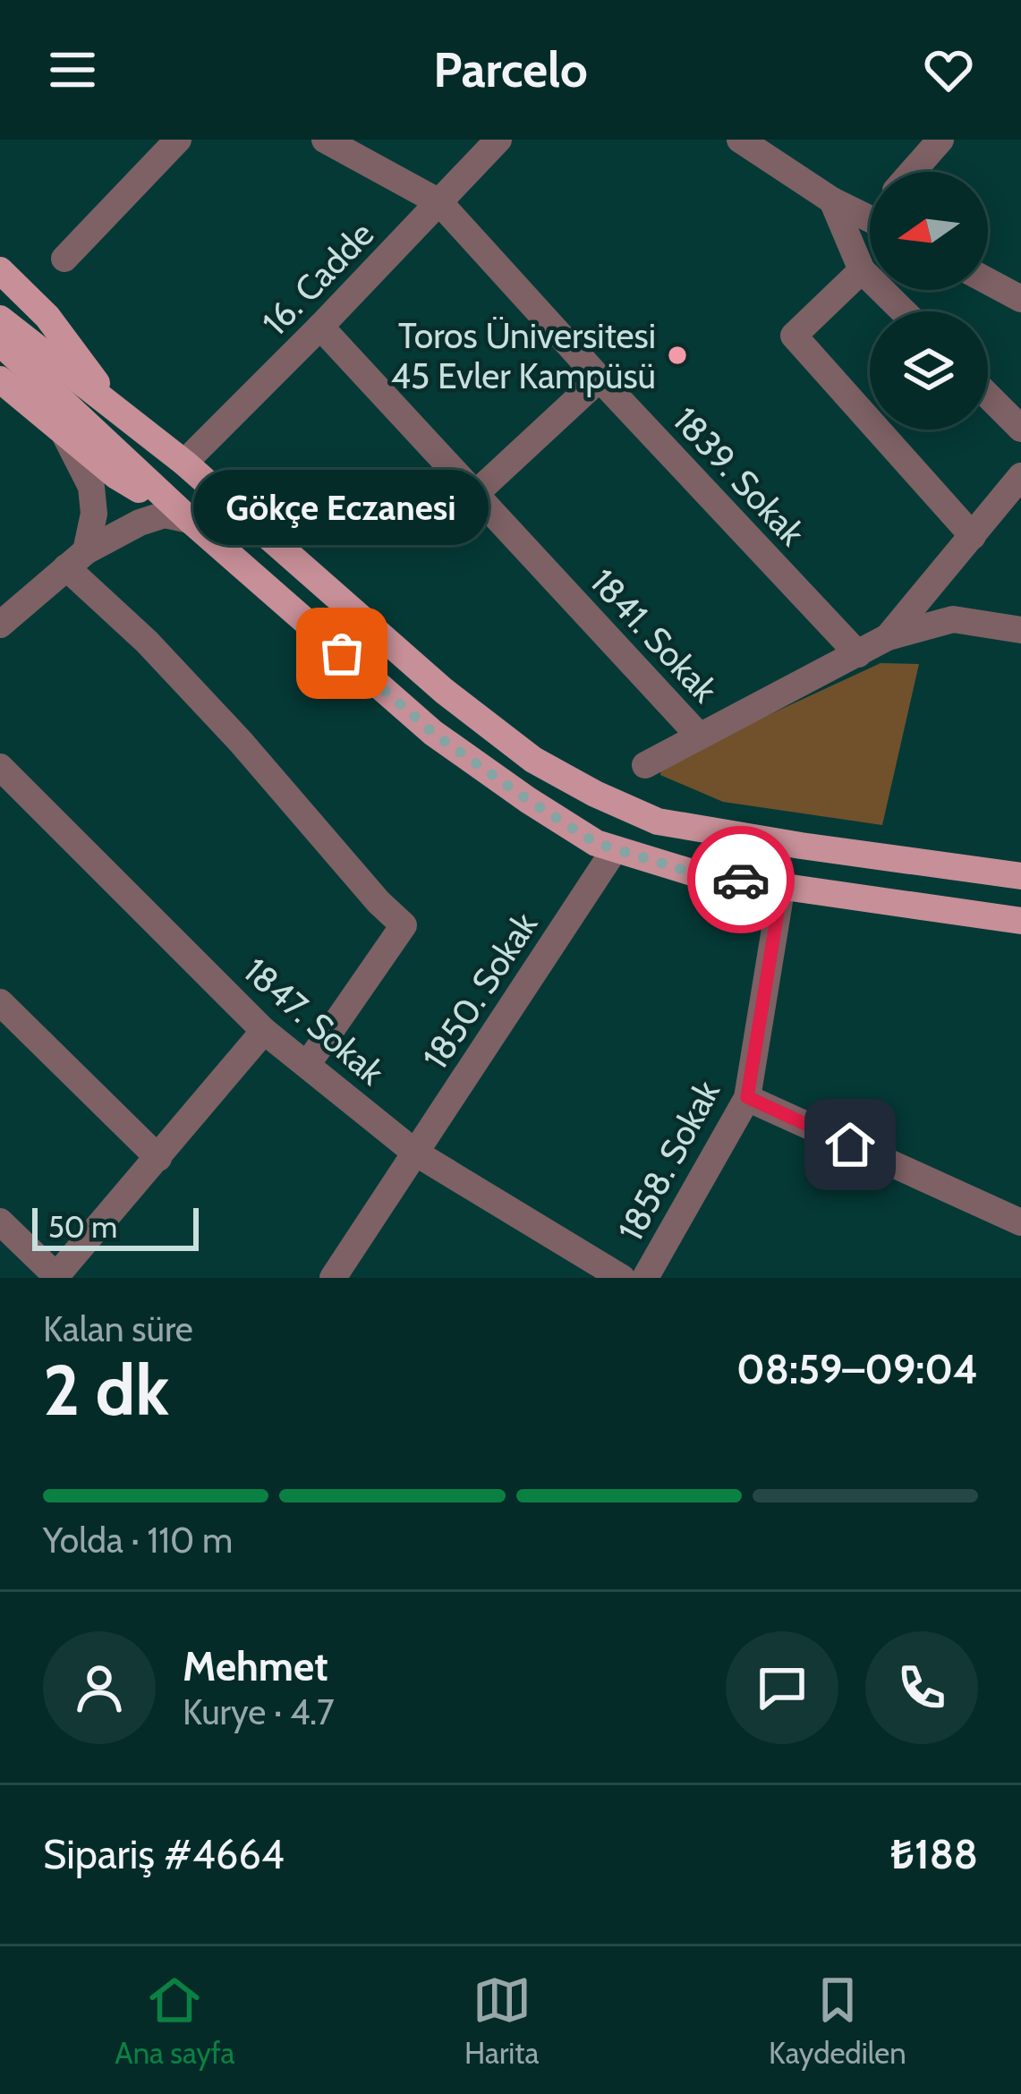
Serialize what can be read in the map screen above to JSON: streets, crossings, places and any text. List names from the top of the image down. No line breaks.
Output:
{"streets":{"street":["16. Cadde","1839. Sokak","1841. Sokak","1850. Sokak","1847. Sokak","1858. Sokak"]},"crossings":[["16. Cadde","1839. Sokak"],["16. Cadde","1841. Sokak"],["1839. Sokak","1841. Sokak"],["1850. Sokak","1847. Sokak"]],"places":["Toros Üniversitesi 45 Evler Kampüsü","Gökçe Eczanesi"],"scale_bar":"50 m","north":"left","page":{"header":"Parcelo","bubble":"Gökçe Eczanesi","scale":"50 m","heading":["2 dk","Kalan süre","08:59–09:04"],"panel":["Mehmet","Kurye · 4.7","Sipariş #4664","₺188"],"bar":"Yolda · 110 m","tabs":["Ana sayfa","Harita","Kaydedilen"]}}
